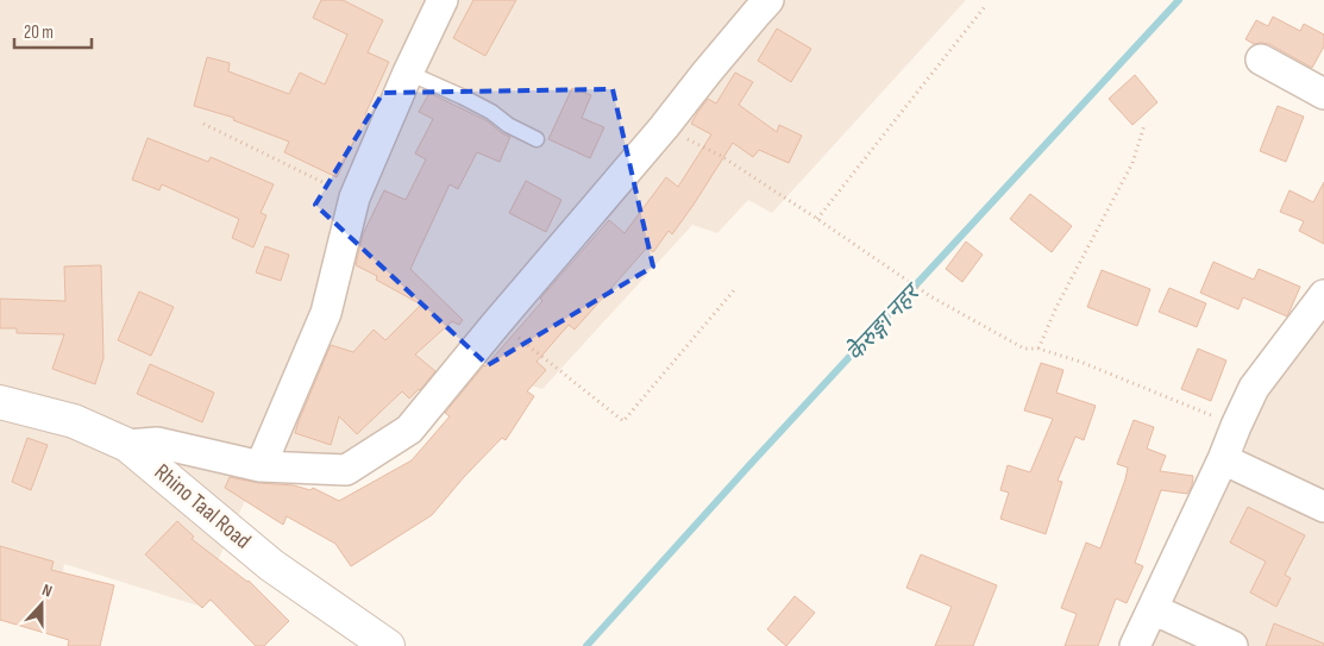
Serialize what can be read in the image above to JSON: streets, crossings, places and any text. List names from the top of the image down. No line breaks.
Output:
{"streets":{"street":["Rhino Taal Road"]},"water":["केेरुङ्गा नहर"],"scale_bar":"20 m","north":"top"}
